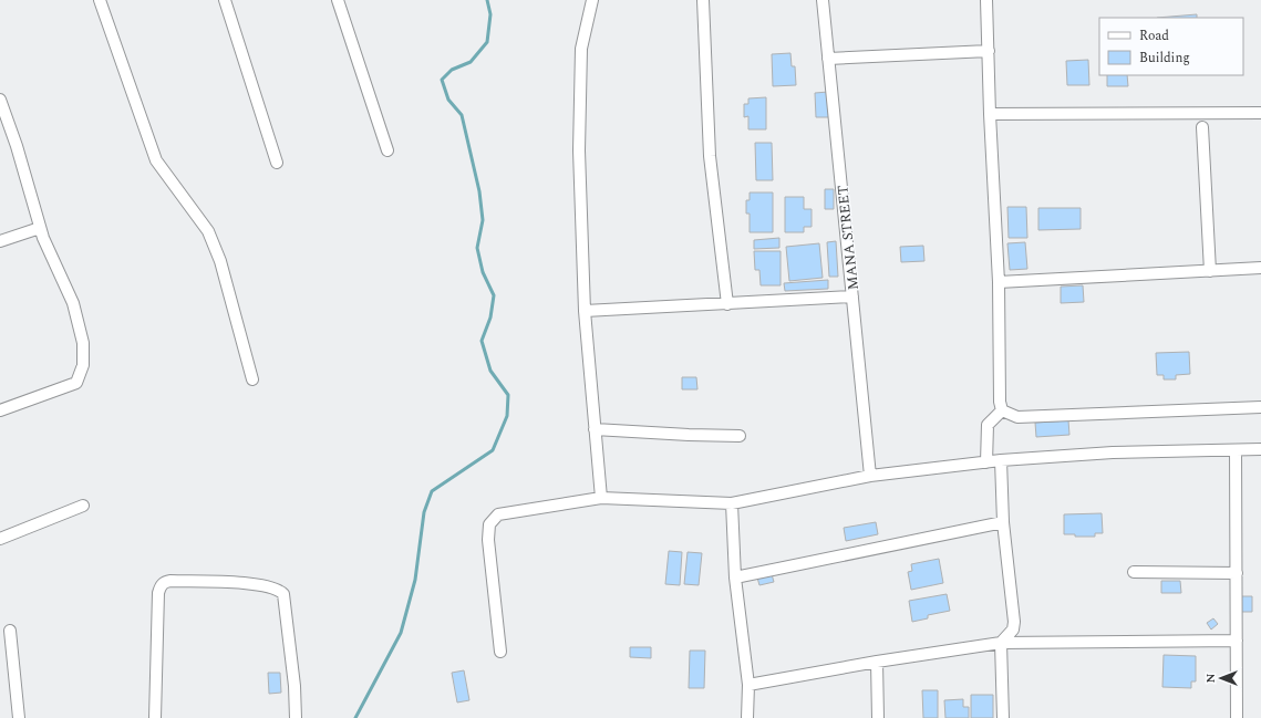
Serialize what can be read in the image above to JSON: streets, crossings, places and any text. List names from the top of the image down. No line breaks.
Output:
{"streets":{"street":["MANA STREET"]},"legend":["Road","Building"],"north":"left"}
